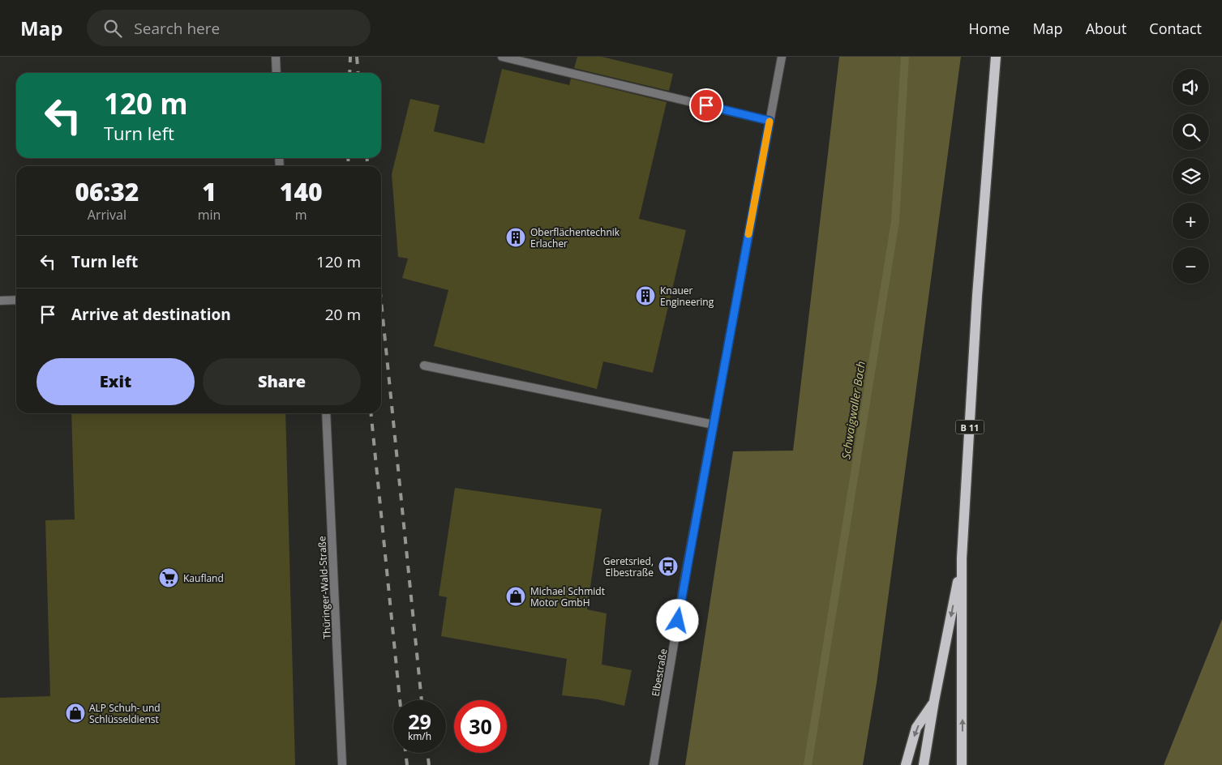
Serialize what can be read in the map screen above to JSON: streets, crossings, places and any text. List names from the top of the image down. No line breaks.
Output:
{"streets":{"main road":["B 11"],"street":["Thüringer-Wald-Straße","Elbestraße"]},"water":["Schwaigwaller Bach"],"places":{"building":["Oberflächentechnik Erlacher","Knauer Engineering"],"bus stop":["Geretsried, Elbestraße"],"supermarket":["Kaufland"],"shop":["Michael Schmidt Motor GmbH","ALP Schuh- und Schlüsseldienst"]},"page":{"header":"Map","search":"Search here","nav":["Home","Map","About","Contact"],"map_buttons":["+","−"],"turn":["120 m","Turn left"],"eta":["06:32","Arrival","1","min","140","m"],"list":[{"name":"Turn left","value":"120 m"},{"name":"Arrive at destination","value":"20 m"}],"buttons":["Exit","Share"],"speed":"29 km/h","limit":"30"}}
